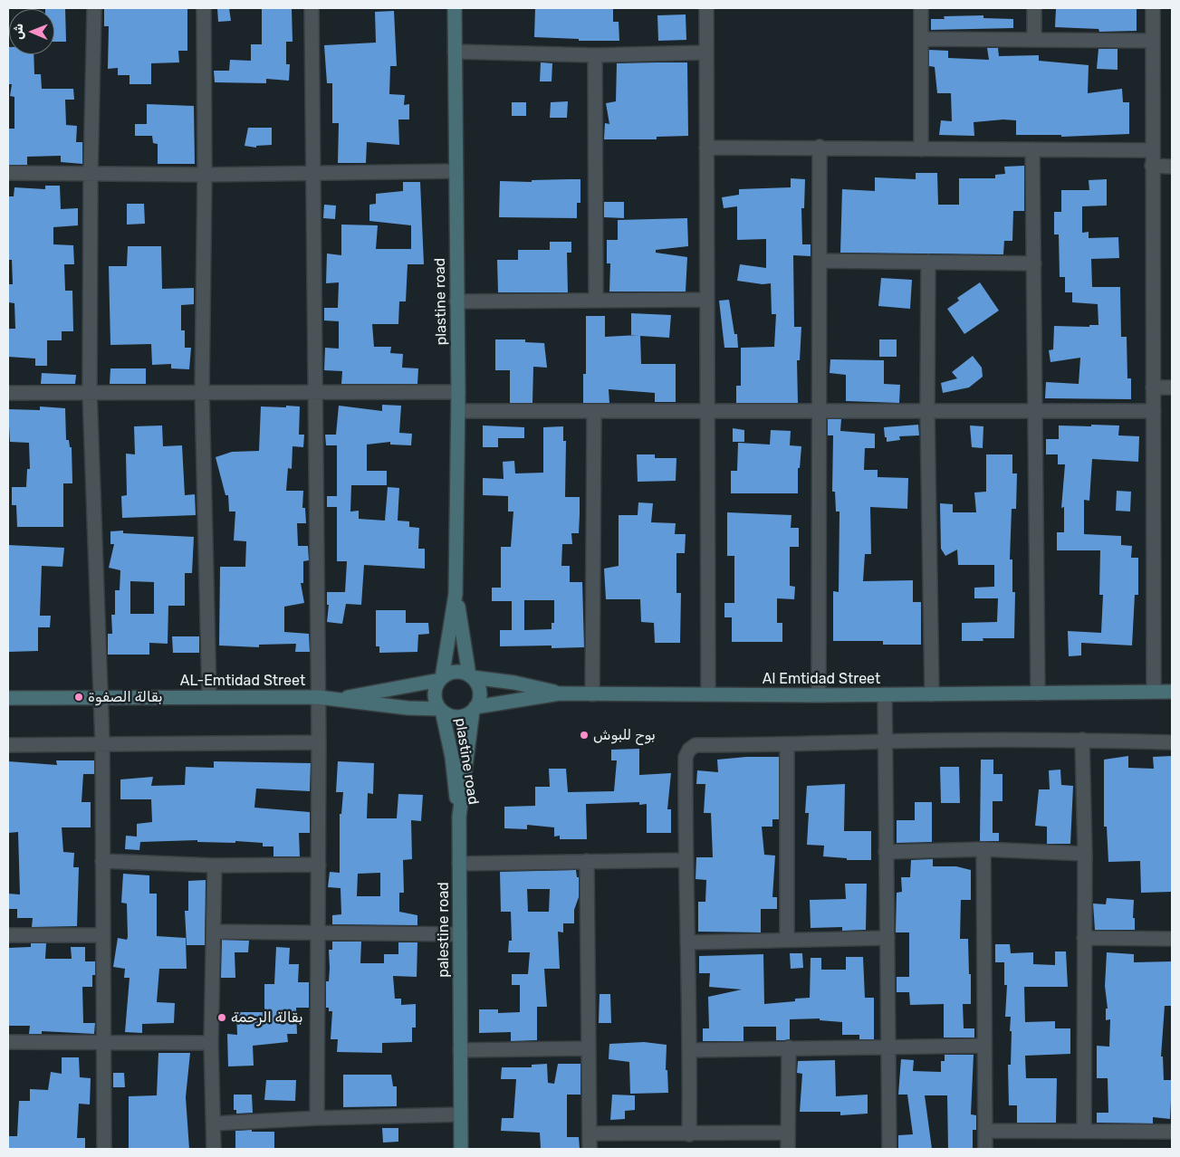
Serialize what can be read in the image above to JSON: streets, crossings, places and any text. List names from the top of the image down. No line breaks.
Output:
{"streets":{"street":["plastine road","Al Emtidad Street","AL-Emtidad Street","palestine road"]},"crossings":[["plastine road","Al Emtidad Street"],["plastine road","palestine road"],["Al Emtidad Street","palestine road"]],"places":["بقالة الصفوة","بوح للبوش","بقالة الرحمة"],"north":"left"}
